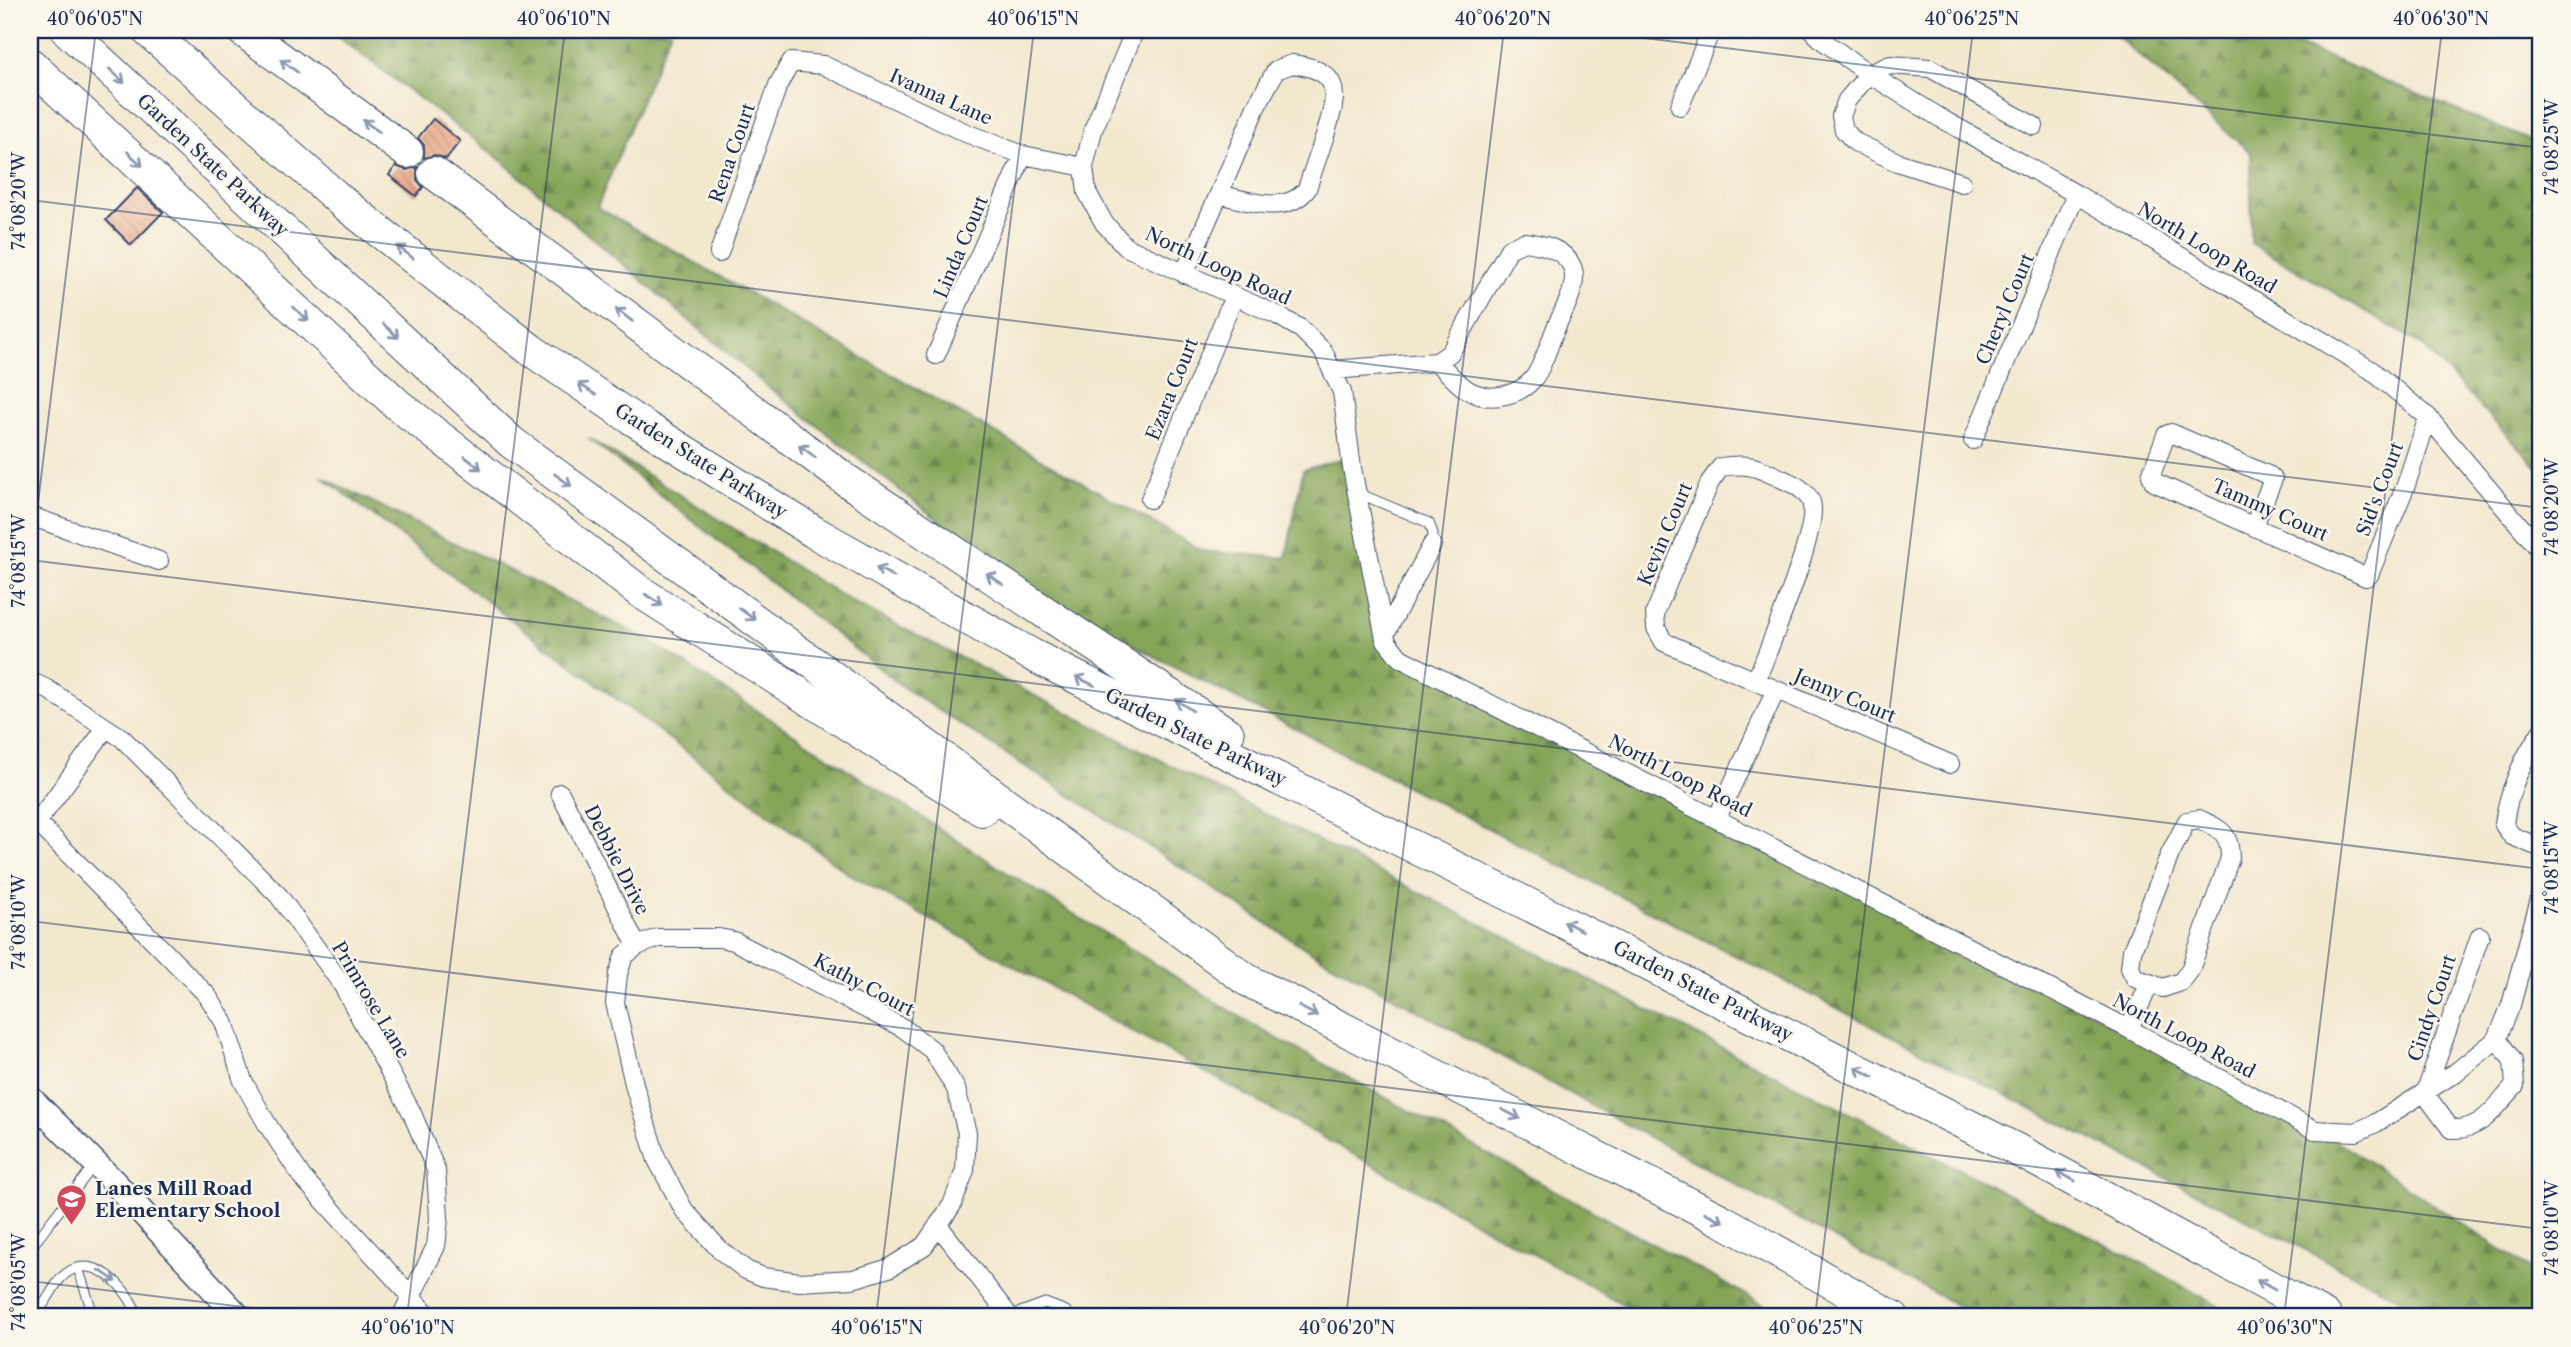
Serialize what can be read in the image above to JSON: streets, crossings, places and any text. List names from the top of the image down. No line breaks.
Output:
{"streets":{"highway":["Garden State Parkway"],"street":["Ivanna Lane","Rena Court","Linda Court","North Loop Road","Cheryl Court","Ezara Court","Sid's Court","Tammy Court","Kevin Court","Jenny Court","Debbie Drive","Kathy Court","Primrose Lane","Cindy Court"]},"crossings":[["Ivanna Lane","Rena Court"],["Ivanna Lane","Linda Court"],["Ivanna Lane","North Loop Road"],["North Loop Road","Cheryl Court"],["North Loop Road","Ezara Court"],["North Loop Road","Sid's Court"],["North Loop Road","Jenny Court"],["North Loop Road","Cindy Court"],["Sid's Court","Tammy Court"],["Kevin Court","Jenny Court"],["Debbie Drive","Kathy Court"]],"places":{"school or university":["Lanes Mill Road Elementary School"]},"coordinates":["40°06'05\"N","40°06'10\"N","40°06'15\"N","40°06'20\"N","40°06'25\"N","40°06'30\"N","74°08'25\"W","74°08'20\"W","74°08'15\"W","74°08'10\"W","74°08'05\"W"]}
